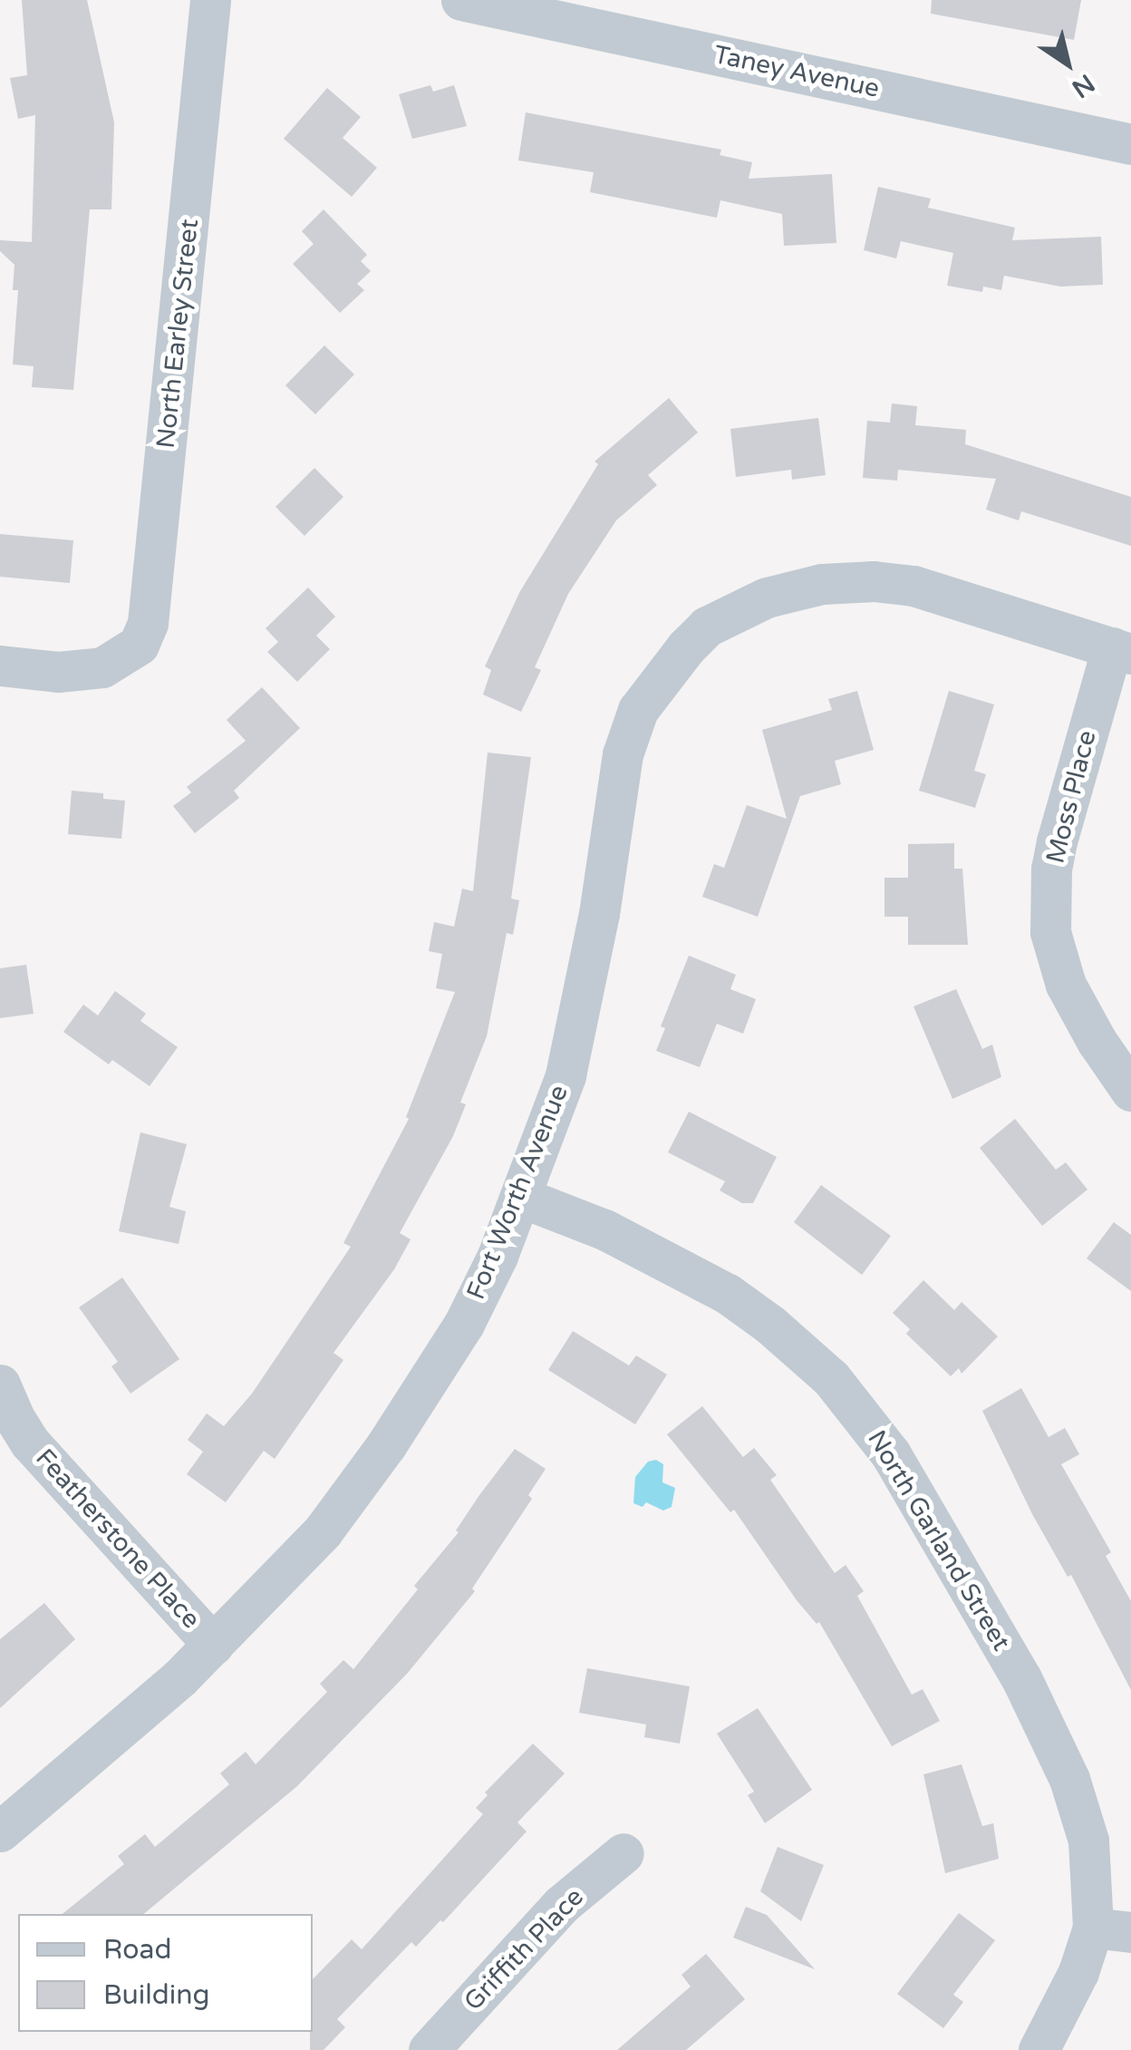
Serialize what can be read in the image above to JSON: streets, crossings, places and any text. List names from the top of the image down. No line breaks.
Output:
{"streets":{"street":["Taney Avenue","North Earley Street","Moss Place","Fort Worth Avenue","Featherstone Place","North Garland Street","Griffith Place"]},"crossings":[["Moss Place","Fort Worth Avenue"],["Fort Worth Avenue","Featherstone Place"],["Fort Worth Avenue","North Garland Street"]],"legend":["Road","Building"],"north":"bottom right"}
